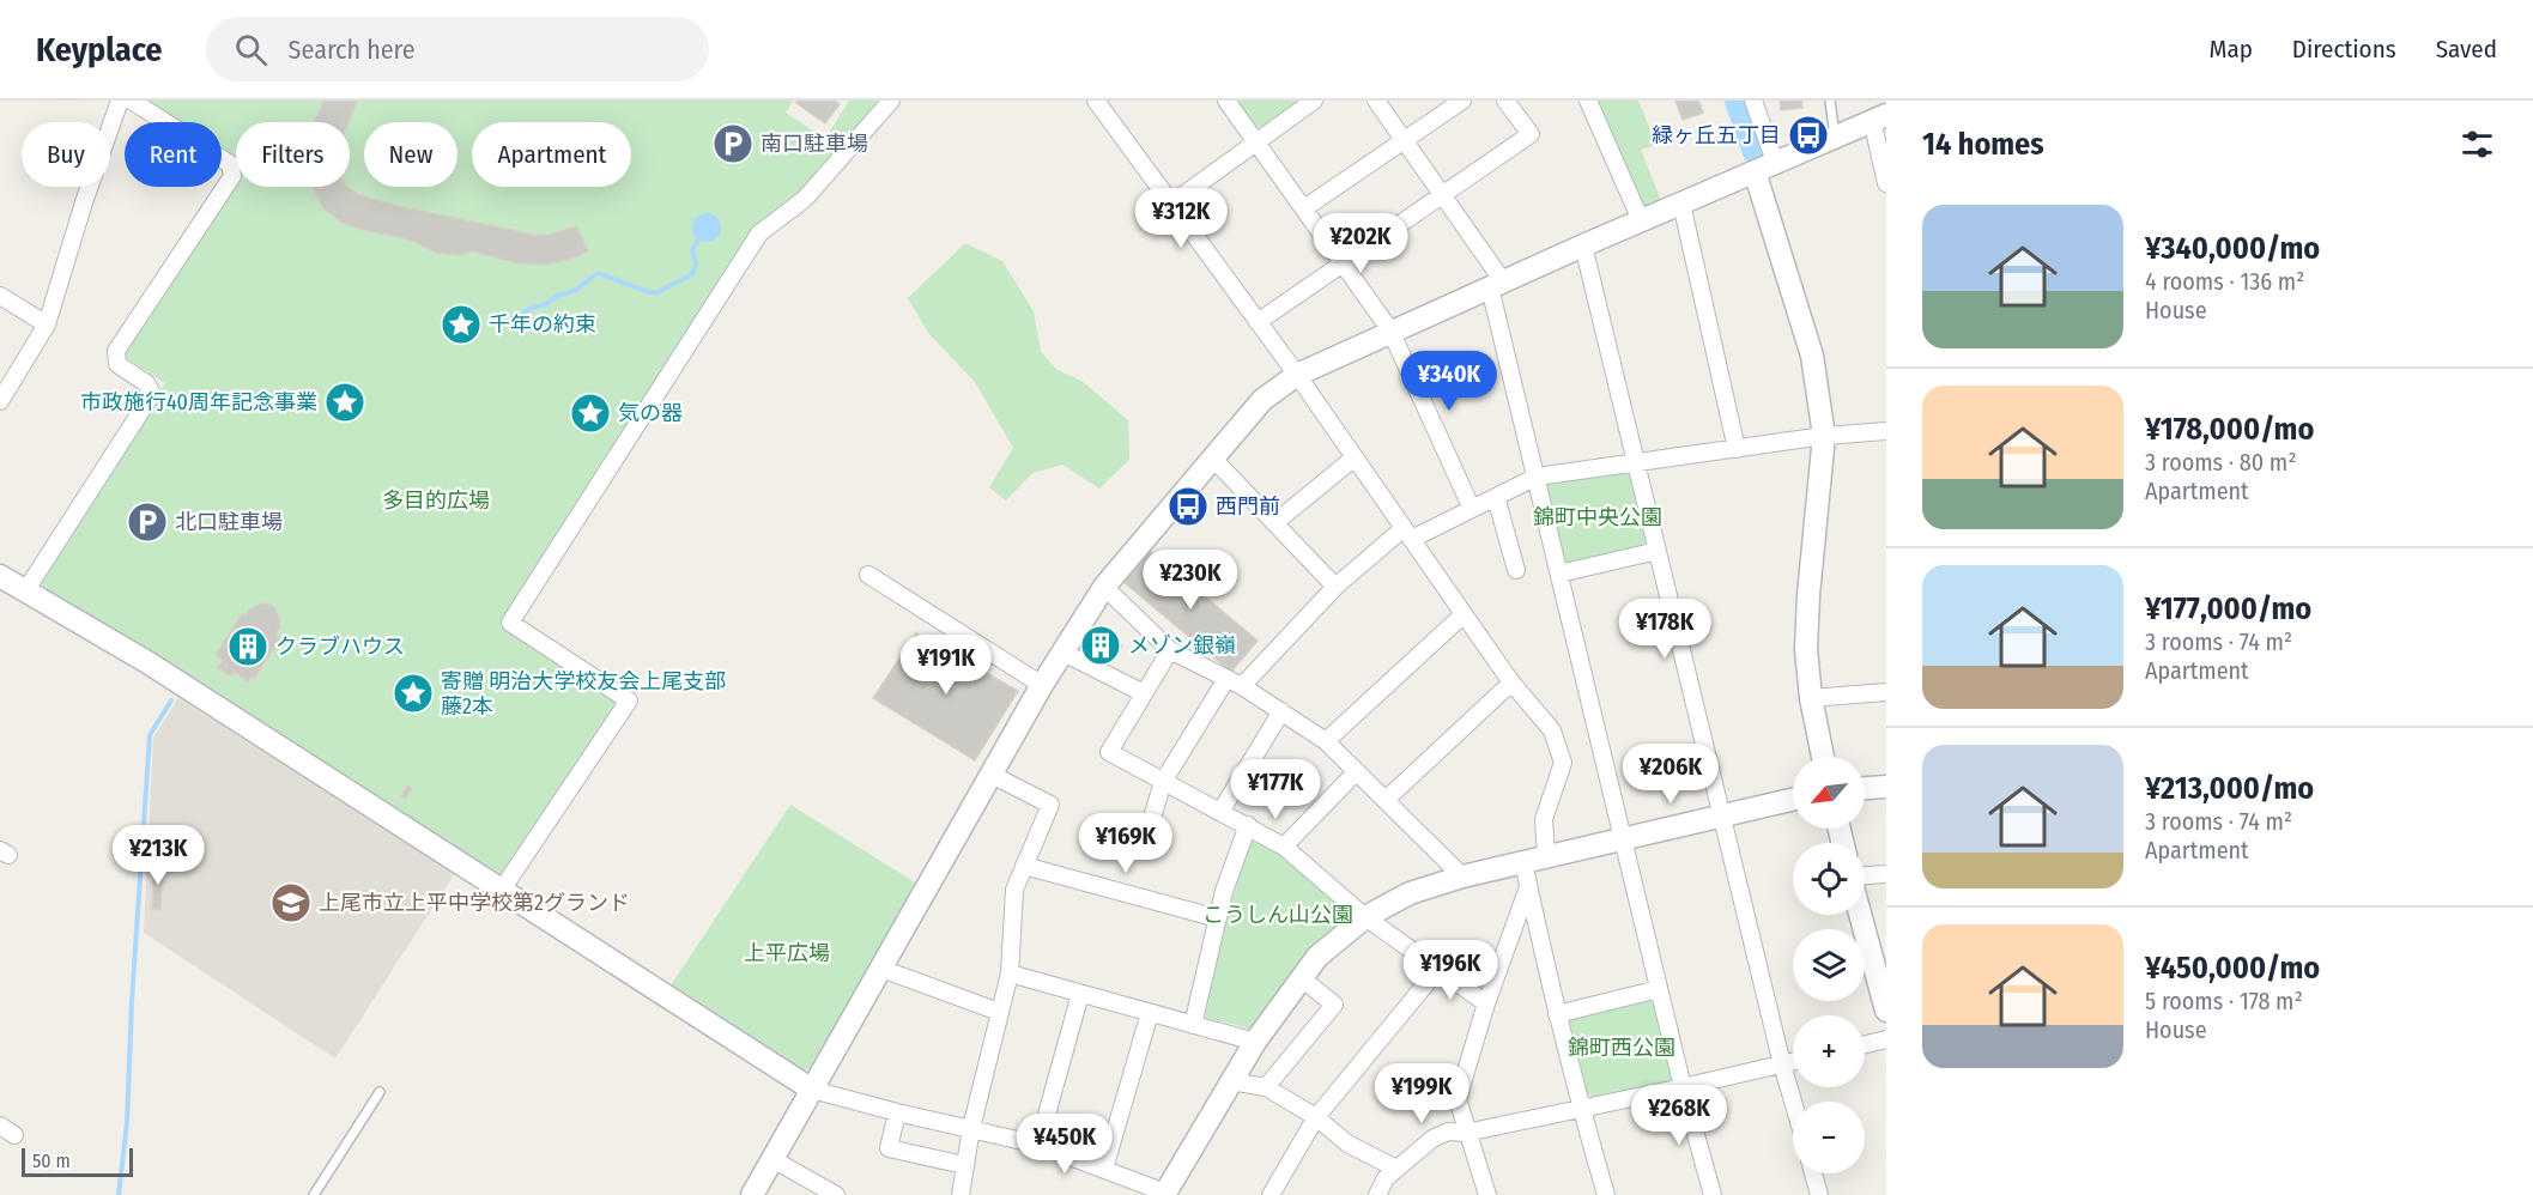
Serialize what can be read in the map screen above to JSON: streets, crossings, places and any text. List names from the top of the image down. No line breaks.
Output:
{"parks":["多目的広場","錦町中央公園","こうしん山公園","上平広場","錦町西公園"],"places":{"bus stop":["緑ヶ丘五丁目","西門前"],"parking":["南口駐車場","北口駐車場"],"place":["千年の約束","市政施行40周年記念事業","気の器","寄贈 明治大学校友会上尾支部 藤2本"],"building":["メゾン銀嶺","クラブハウス"],"school or university":["上尾市立上平中学校第2グランド"]},"scale_bar":"50 m","north":"bottom left","page":{"header":"Keyplace","search":"Search here","nav":["Map","Directions","Saved"],"heading":"14 homes","chip":["Buy","Rent","Filters","New","Apartment"],"list":[{"name":"¥340,000/mo","note":"4 rooms · 136 m² · House"},{"name":"¥178,000/mo","note":"3 rooms · 80 m² · Apartment"},{"name":"¥177,000/mo","note":"3 rooms · 74 m² · Apartment"},{"name":"¥213,000/mo","note":"3 rooms · 74 m² · Apartment"},{"name":"¥450,000/mo","note":"5 rooms · 178 m² · House"}],"price":["¥312K","¥202K","¥340K","¥230K","¥178K","¥191K","¥206K","¥177K","¥169K","¥213K","¥196K","¥199K","¥268K","¥450K"],"map_buttons":["+","−"],"scale":"50 m"}}
